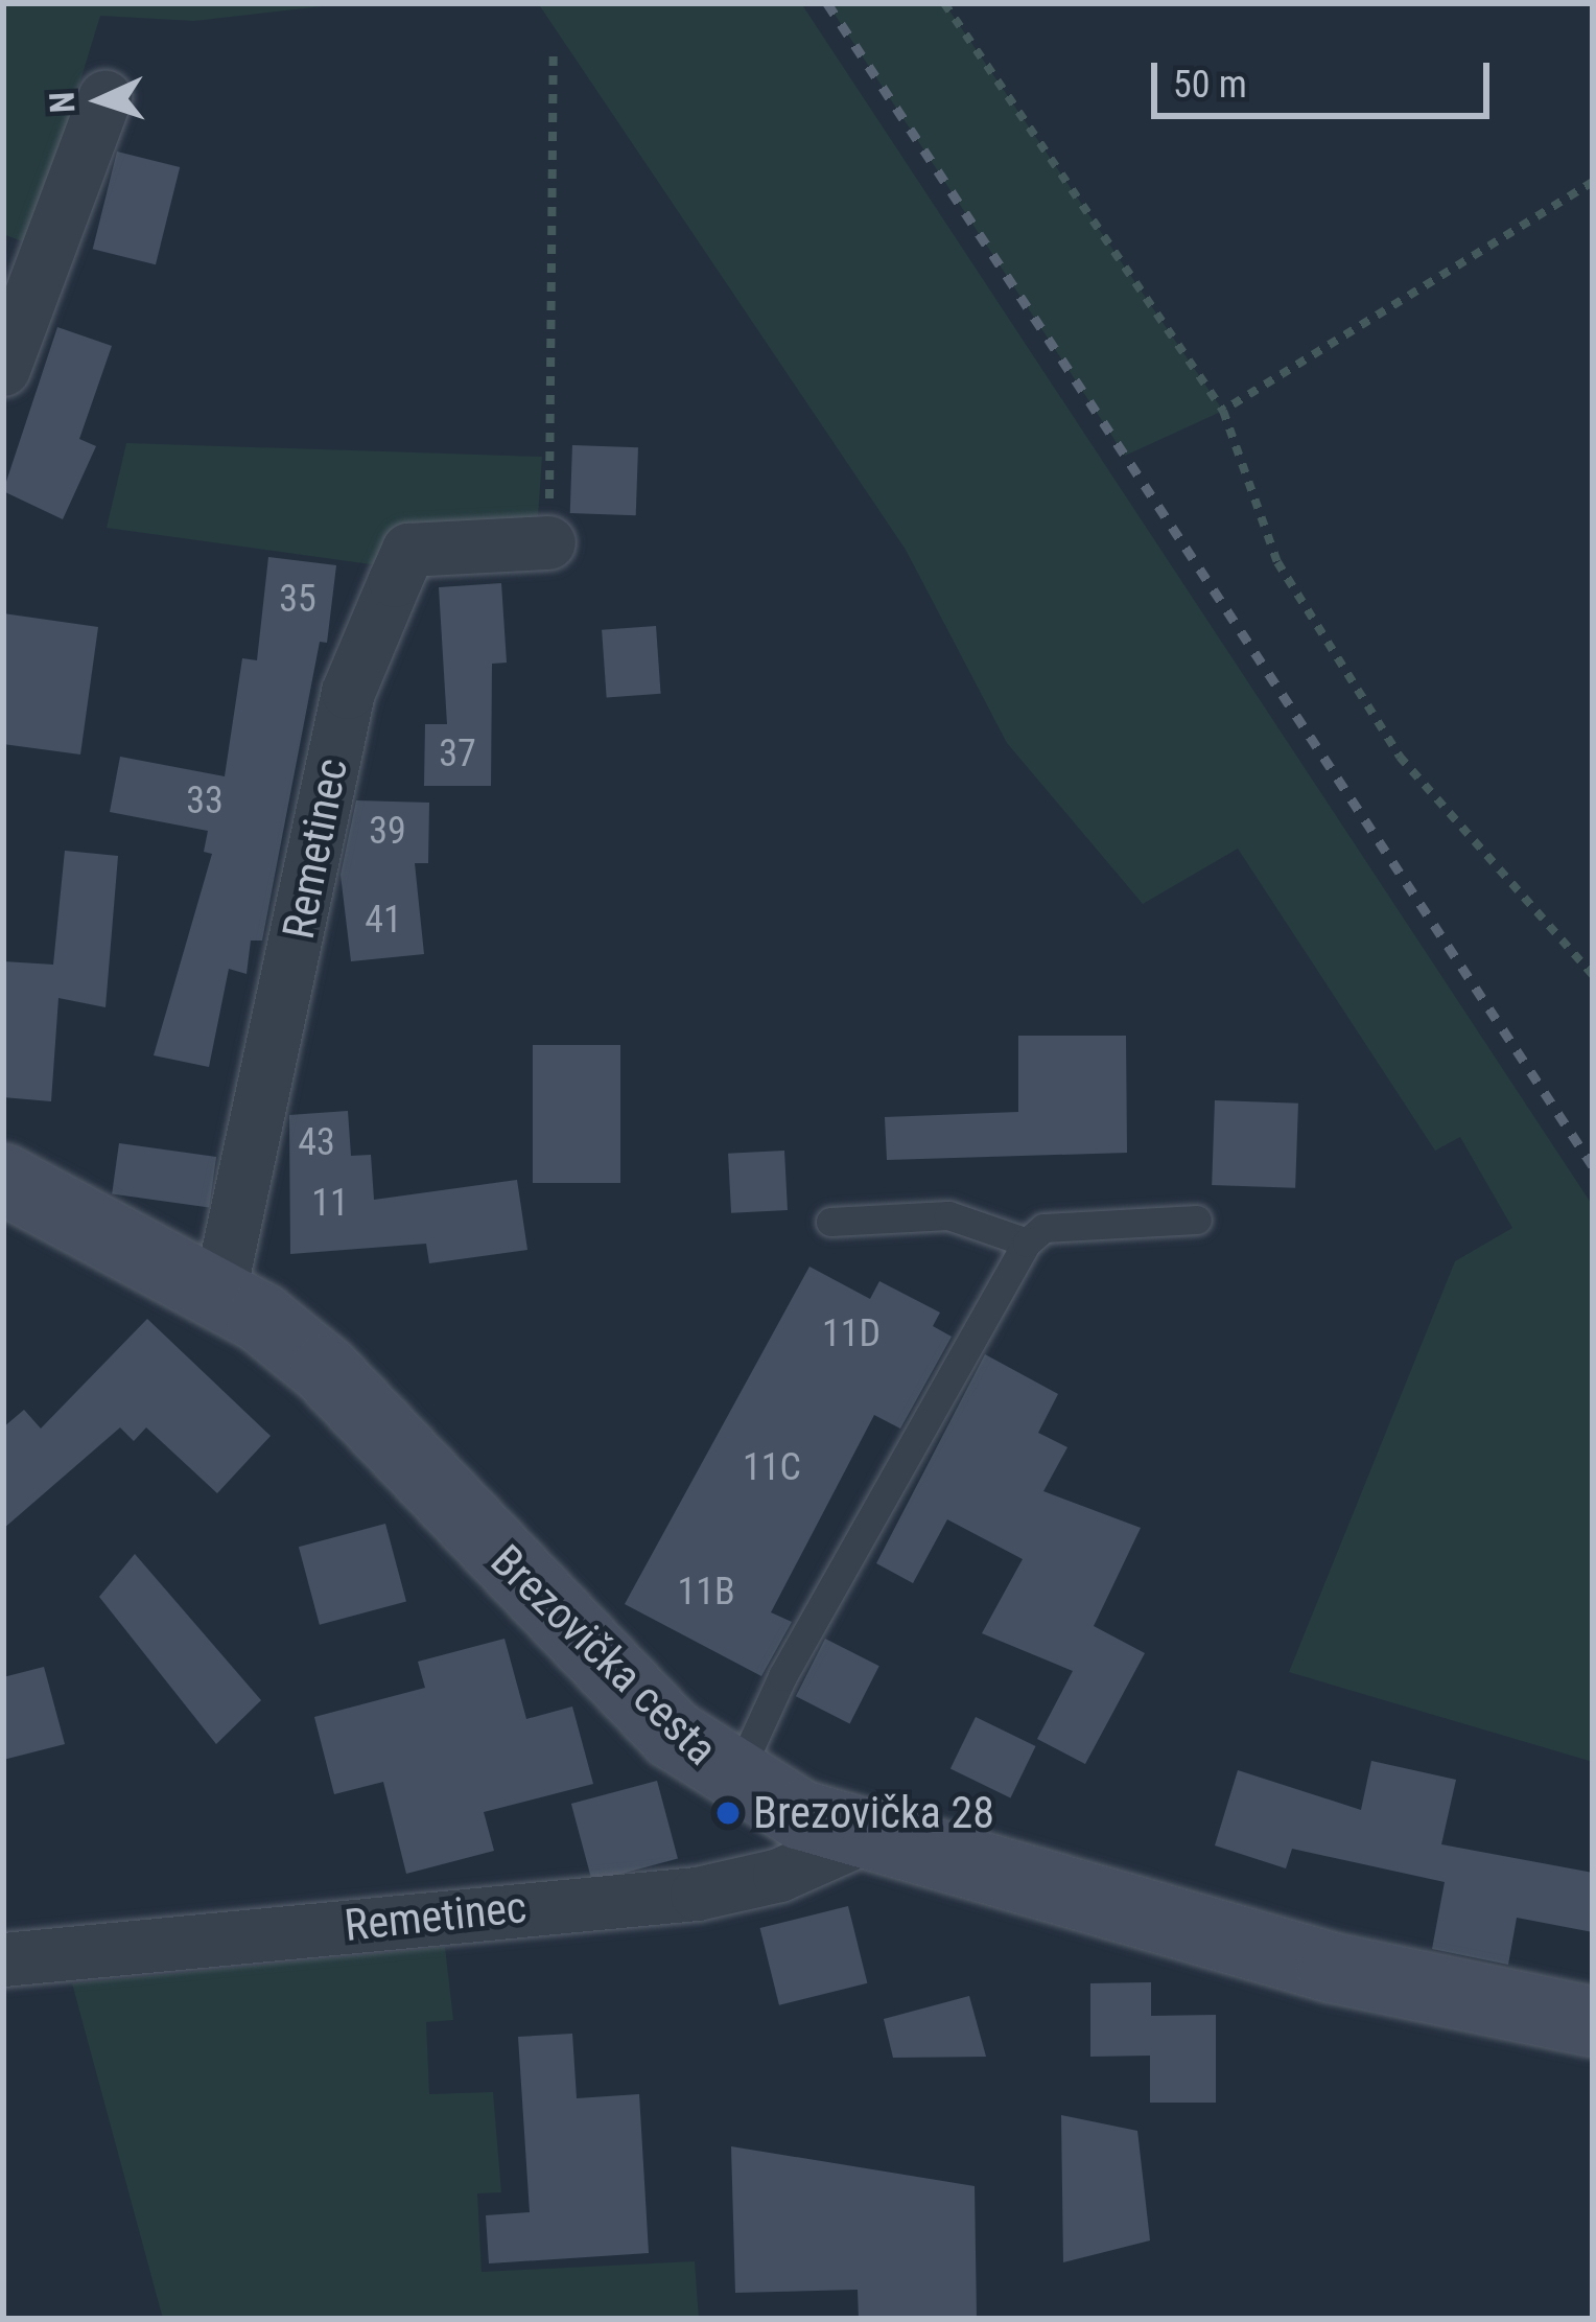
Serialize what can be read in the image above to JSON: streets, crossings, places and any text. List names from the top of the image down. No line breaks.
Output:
{"streets":{"main road":["Brezovička cesta"],"street":["Remetinec"]},"crossings":[["Remetinec","Brezovička cesta"]],"places":["Brezovička 28"],"house_numbers":["35","37","33","39","41","43","11","11D","11C","11B"],"scale_bar":"50 m","north":"left"}
